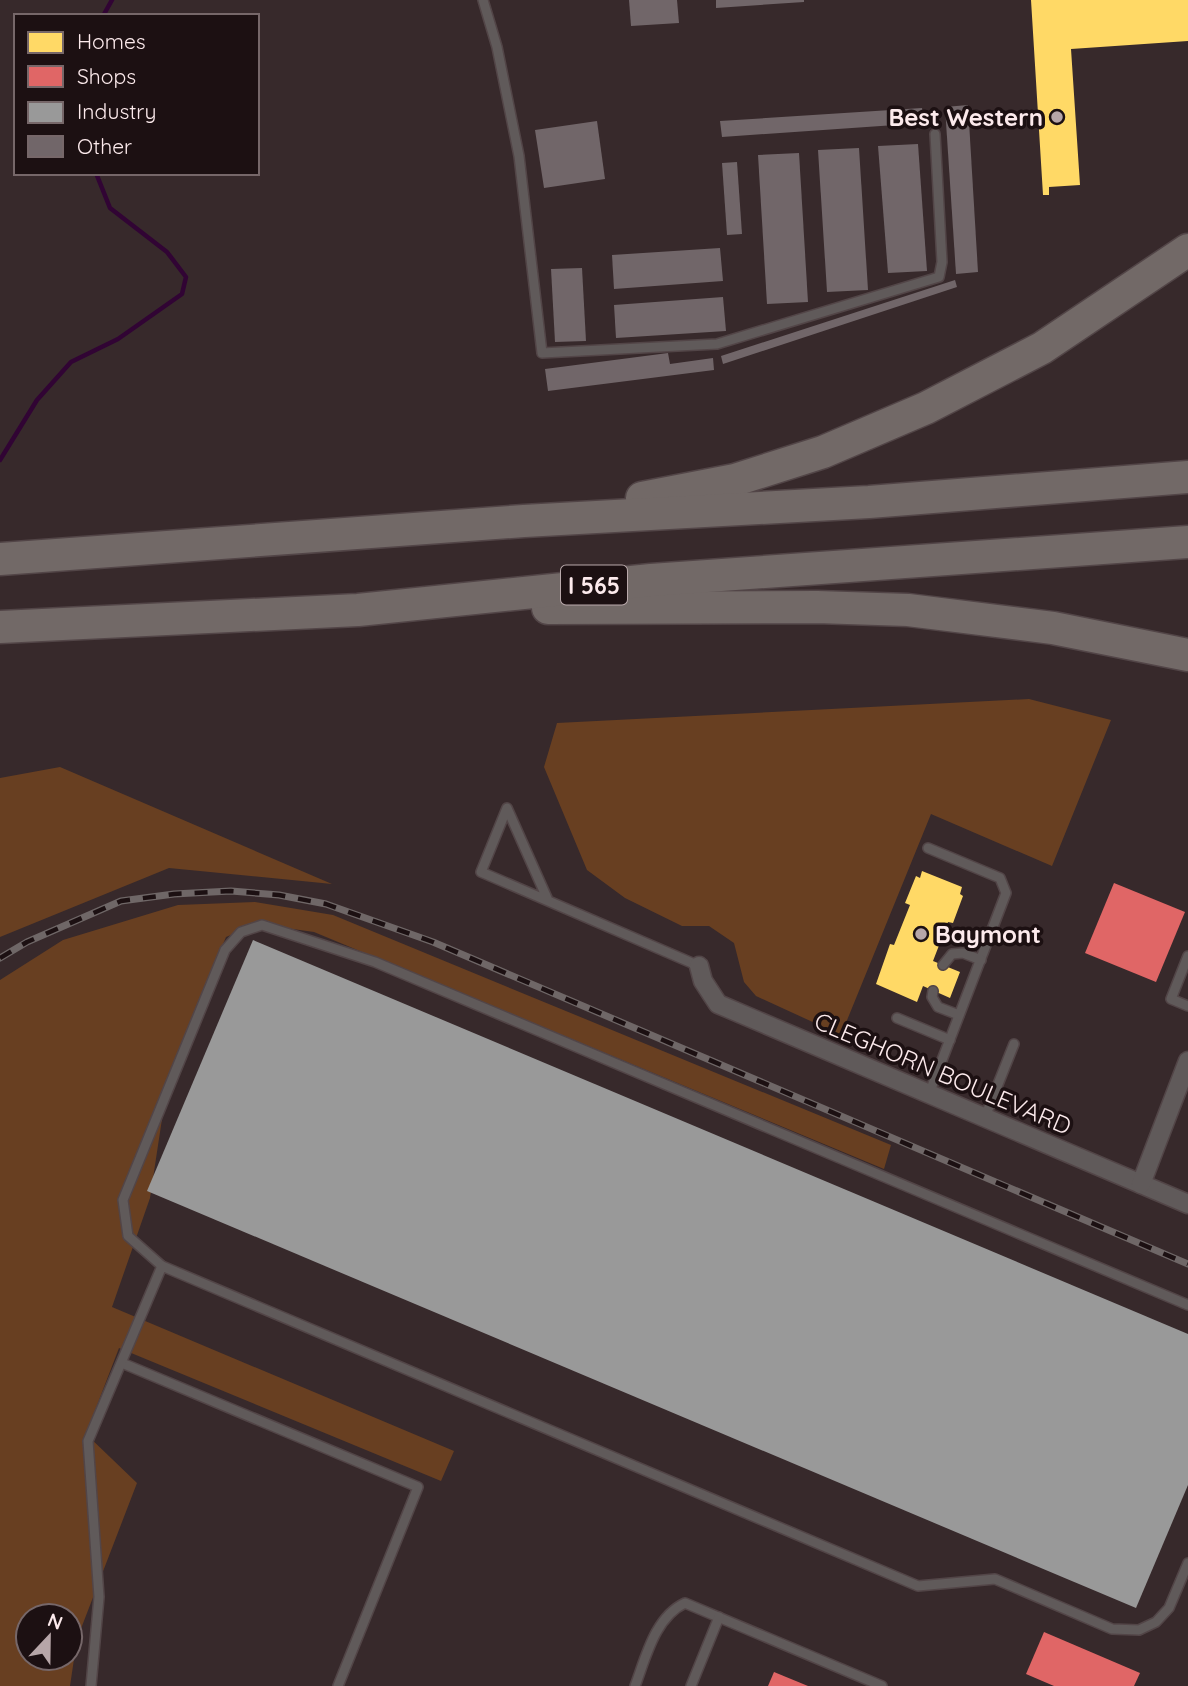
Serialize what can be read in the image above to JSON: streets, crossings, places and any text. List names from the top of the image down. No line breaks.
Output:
{"streets":{"highway":["I 565"],"street":["CLEGHORN BOULEVARD"]},"places":["Best Western","Baymont"],"legend":["Homes","Shops","Industry","Other"],"north":"top"}
